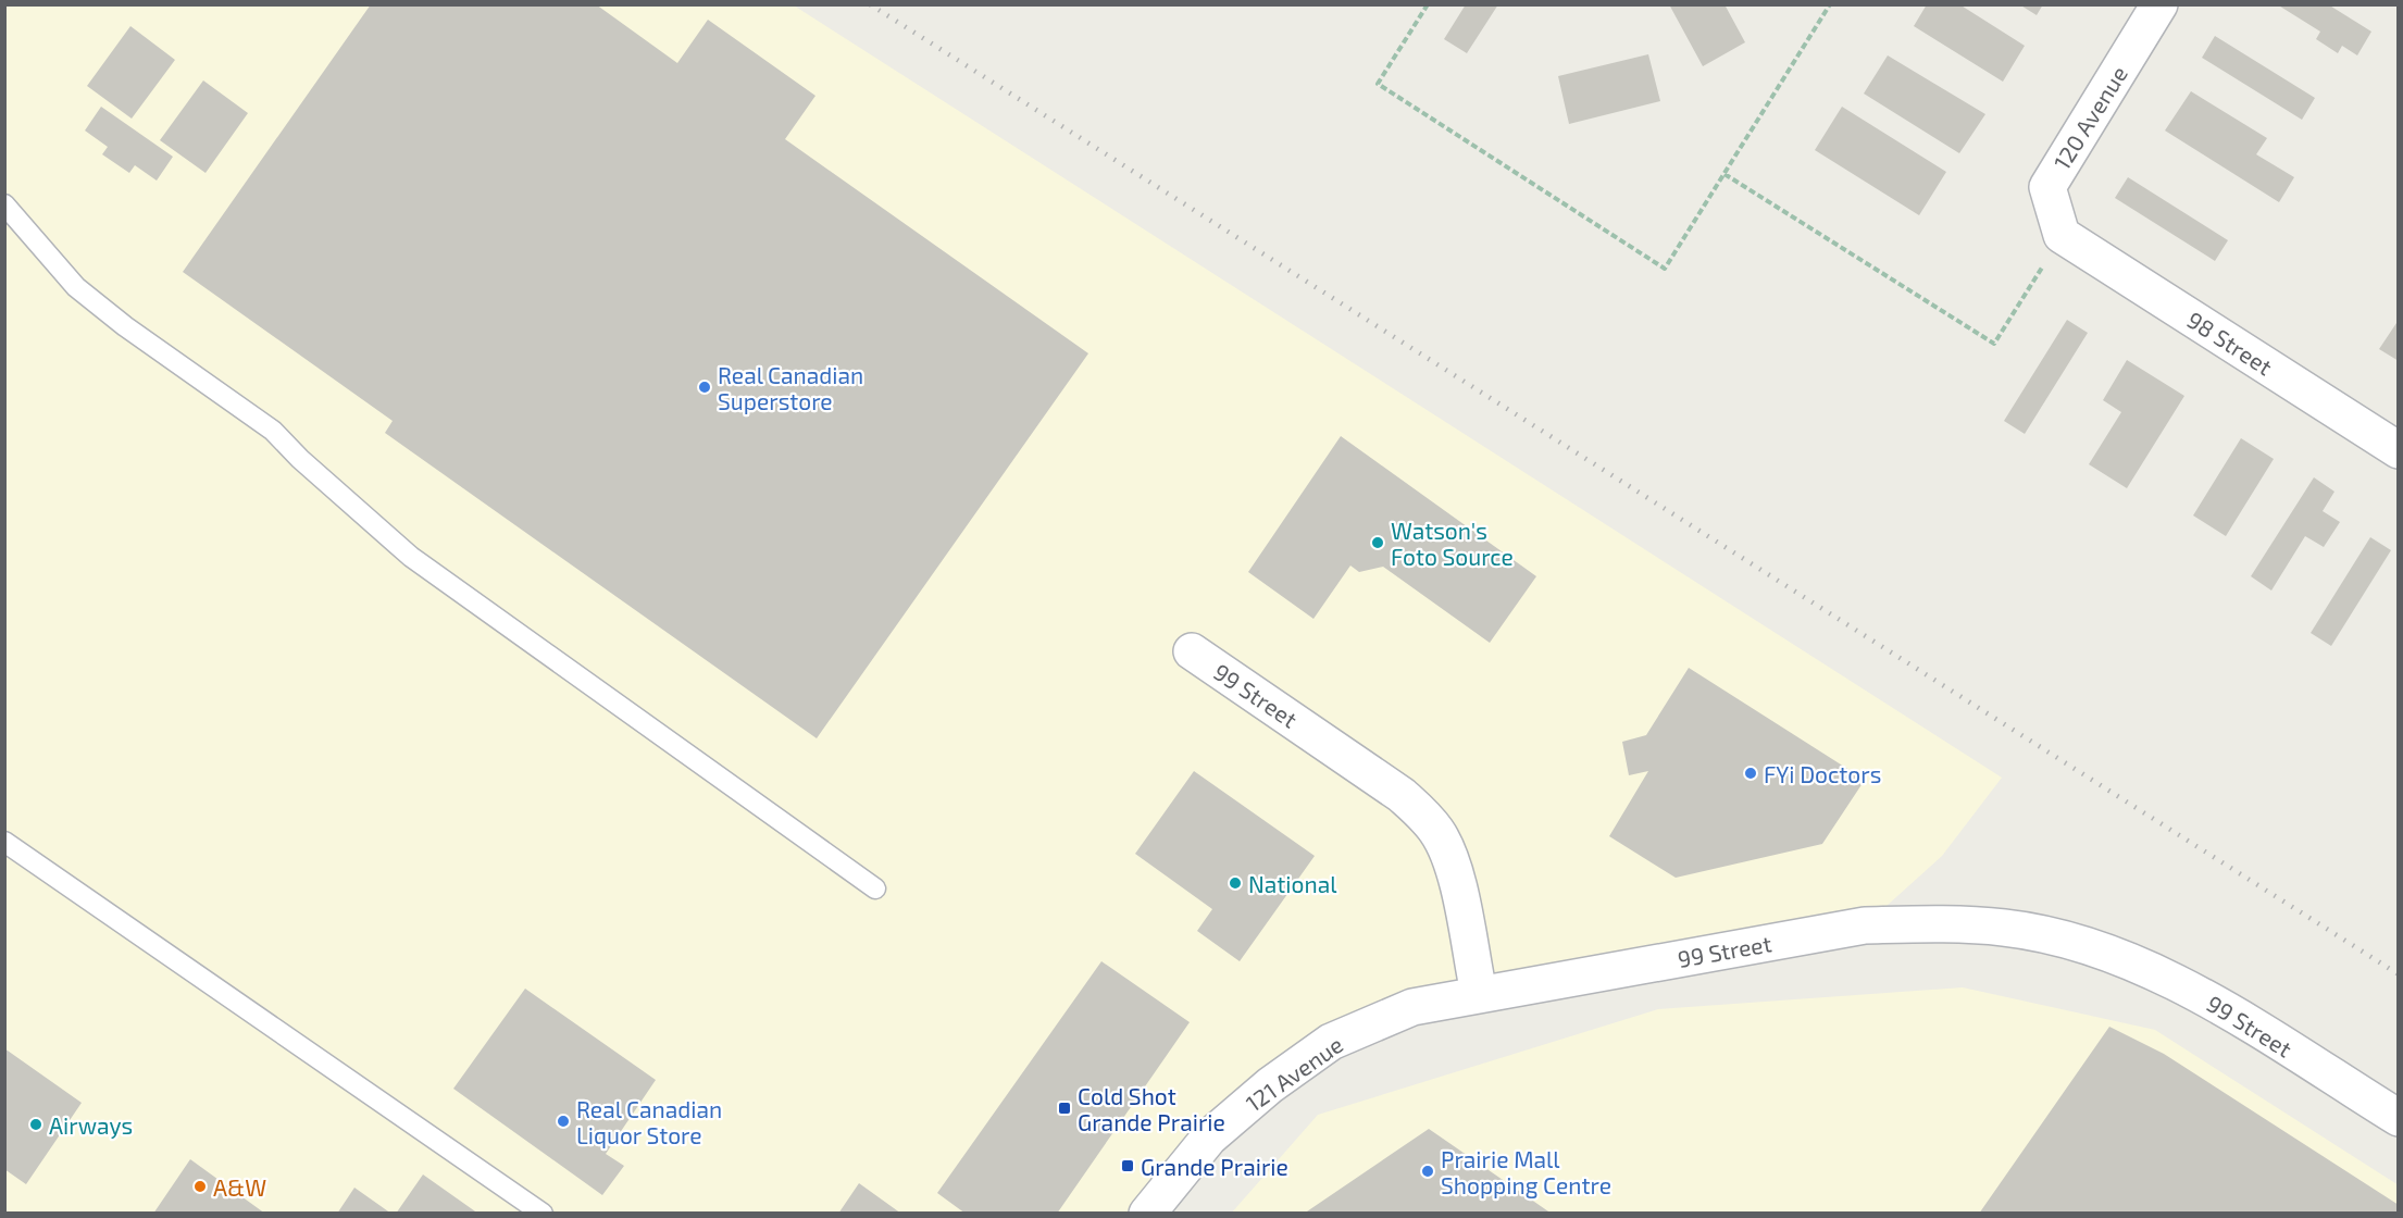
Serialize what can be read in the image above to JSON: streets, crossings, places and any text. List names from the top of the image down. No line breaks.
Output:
{"streets":{"street":["120 Avenue","98 Street","99 Street","121 Avenue"]},"crossings":[["120 Avenue","98 Street"],["99 Street","121 Avenue"]],"places":{"other":["Real Canadian Superstore","Watson's Foto Source","FYi Doctors","National","Real Canadian Liquor Store","Airways","Prairie Mall Shopping Centre","A&W"],"transit":["Cold Shot Grande Prairie","Grande Prairie"]}}
